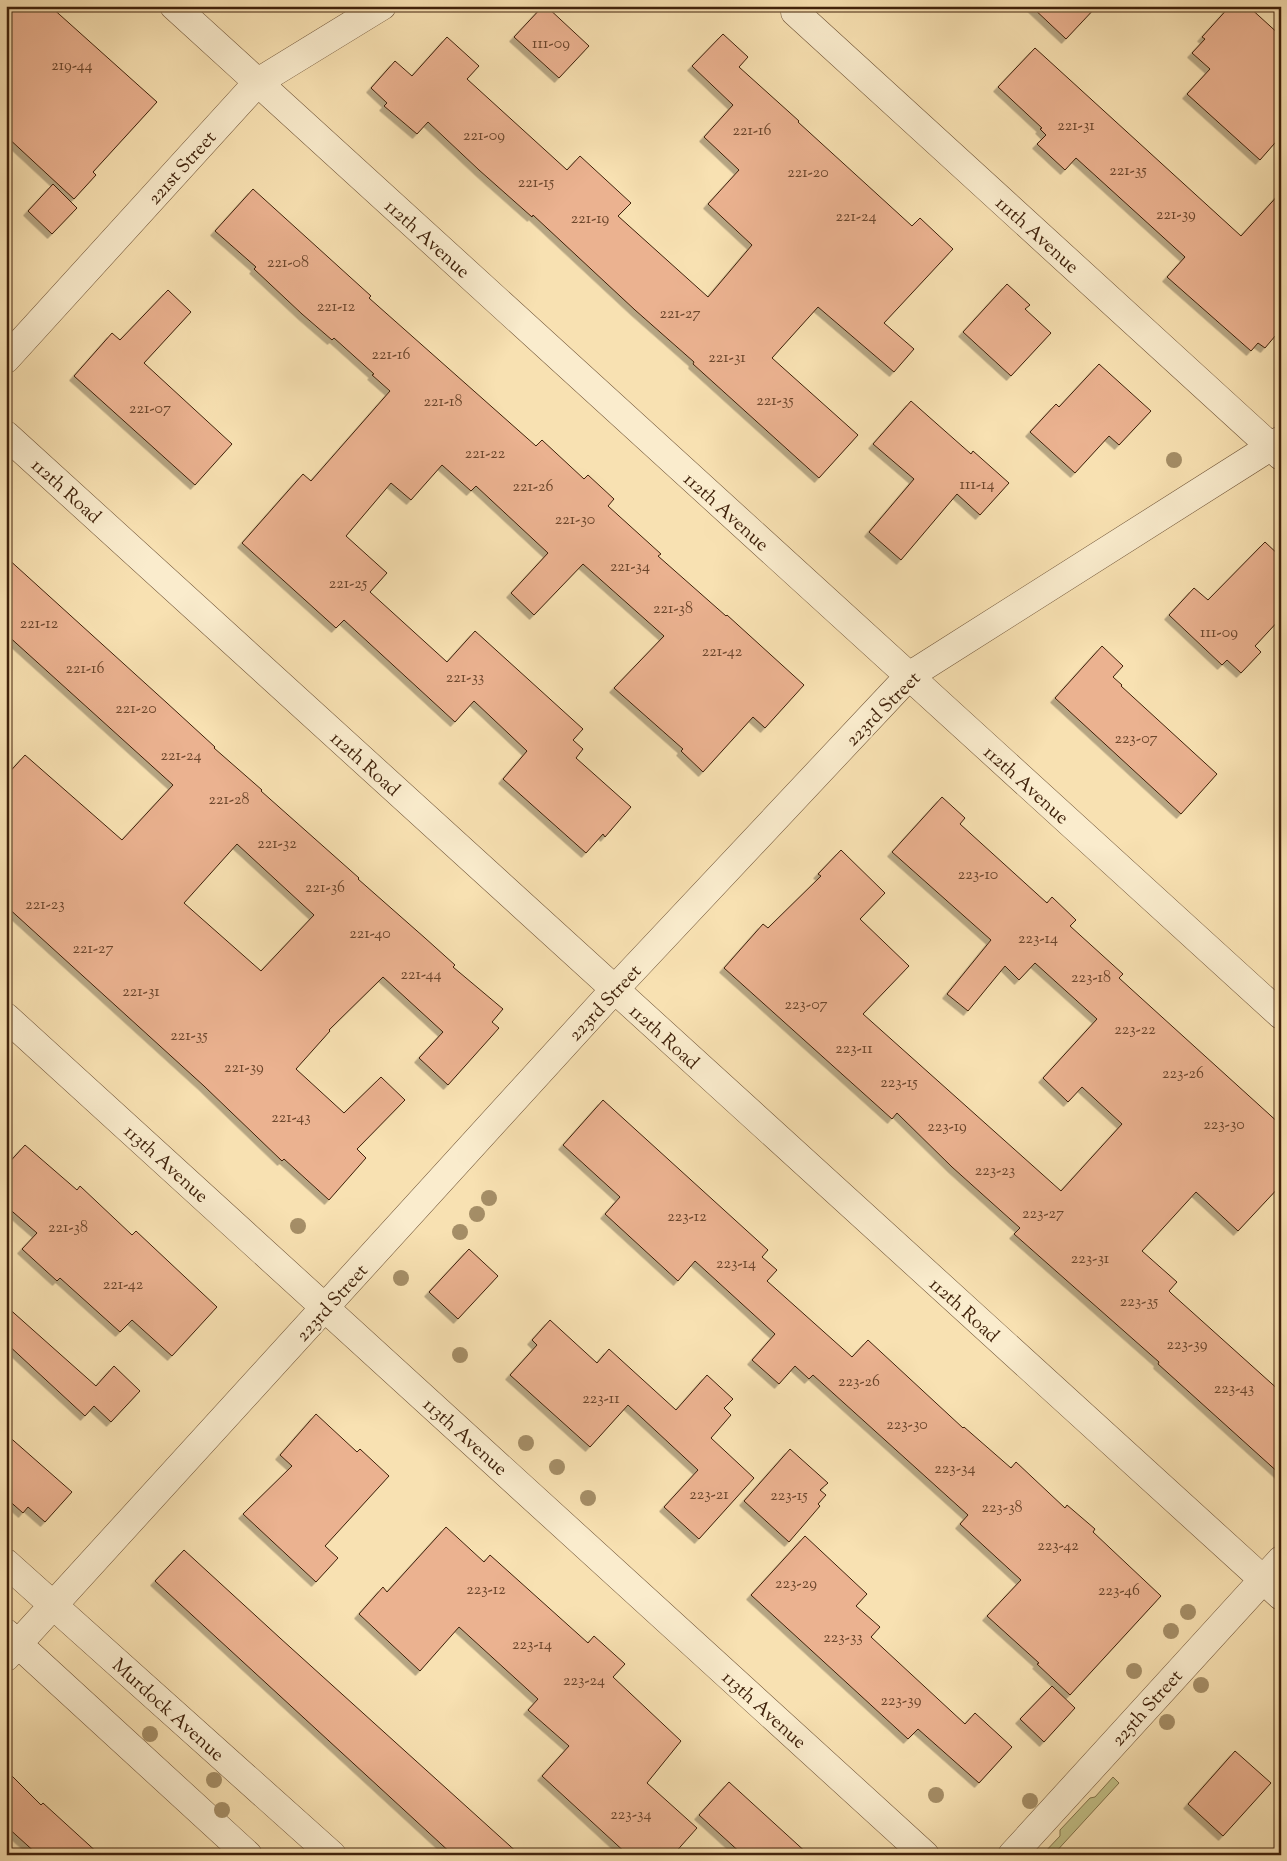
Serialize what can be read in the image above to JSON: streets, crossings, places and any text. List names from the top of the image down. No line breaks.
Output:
{"streets":{"street":["221st Street","111th Avenue","112th Avenue","112th Road","223rd Street","113th Avenue","225th Street","Murdock Avenue"]},"crossings":[["221st Street","112th Avenue"],["111th Avenue","223rd Street"],["112th Avenue","223rd Street"],["112th Road","223rd Street"],["112th Road","225th Street"],["223rd Street","113th Avenue"],["223rd Street","Murdock Avenue"]],"house_numbers":["111-09","219-44","221-31","221-16","221-09","221-35","221-20","221-15","221-39","221-24","221-19","221-08","221-12","221-27","221-16","221-31","221-35","221-18","221-07","221-22","111-14","221-26","221-30","221-34","221-25","221-38","221-12","111-09","221-42","221-16","221-33","221-20","223-07","221-24","221-28","221-32","223-10","221-36","221-23","221-40","223-14","221-27","221-44","223-18","221-31","223-07","223-22","221-35","223-11","221-39","223-26","223-15","221-43","223-30","223-19","223-23","223-27","223-12","221-38","223-31","223-14","221-42","223-35","223-39","223-26","223-43","223-11","223-30","223-34","223-21","223-15","223-38","223-42","223-29","223-12","223-46","223-33","223-14","223-24","223-39","223-34"]}
